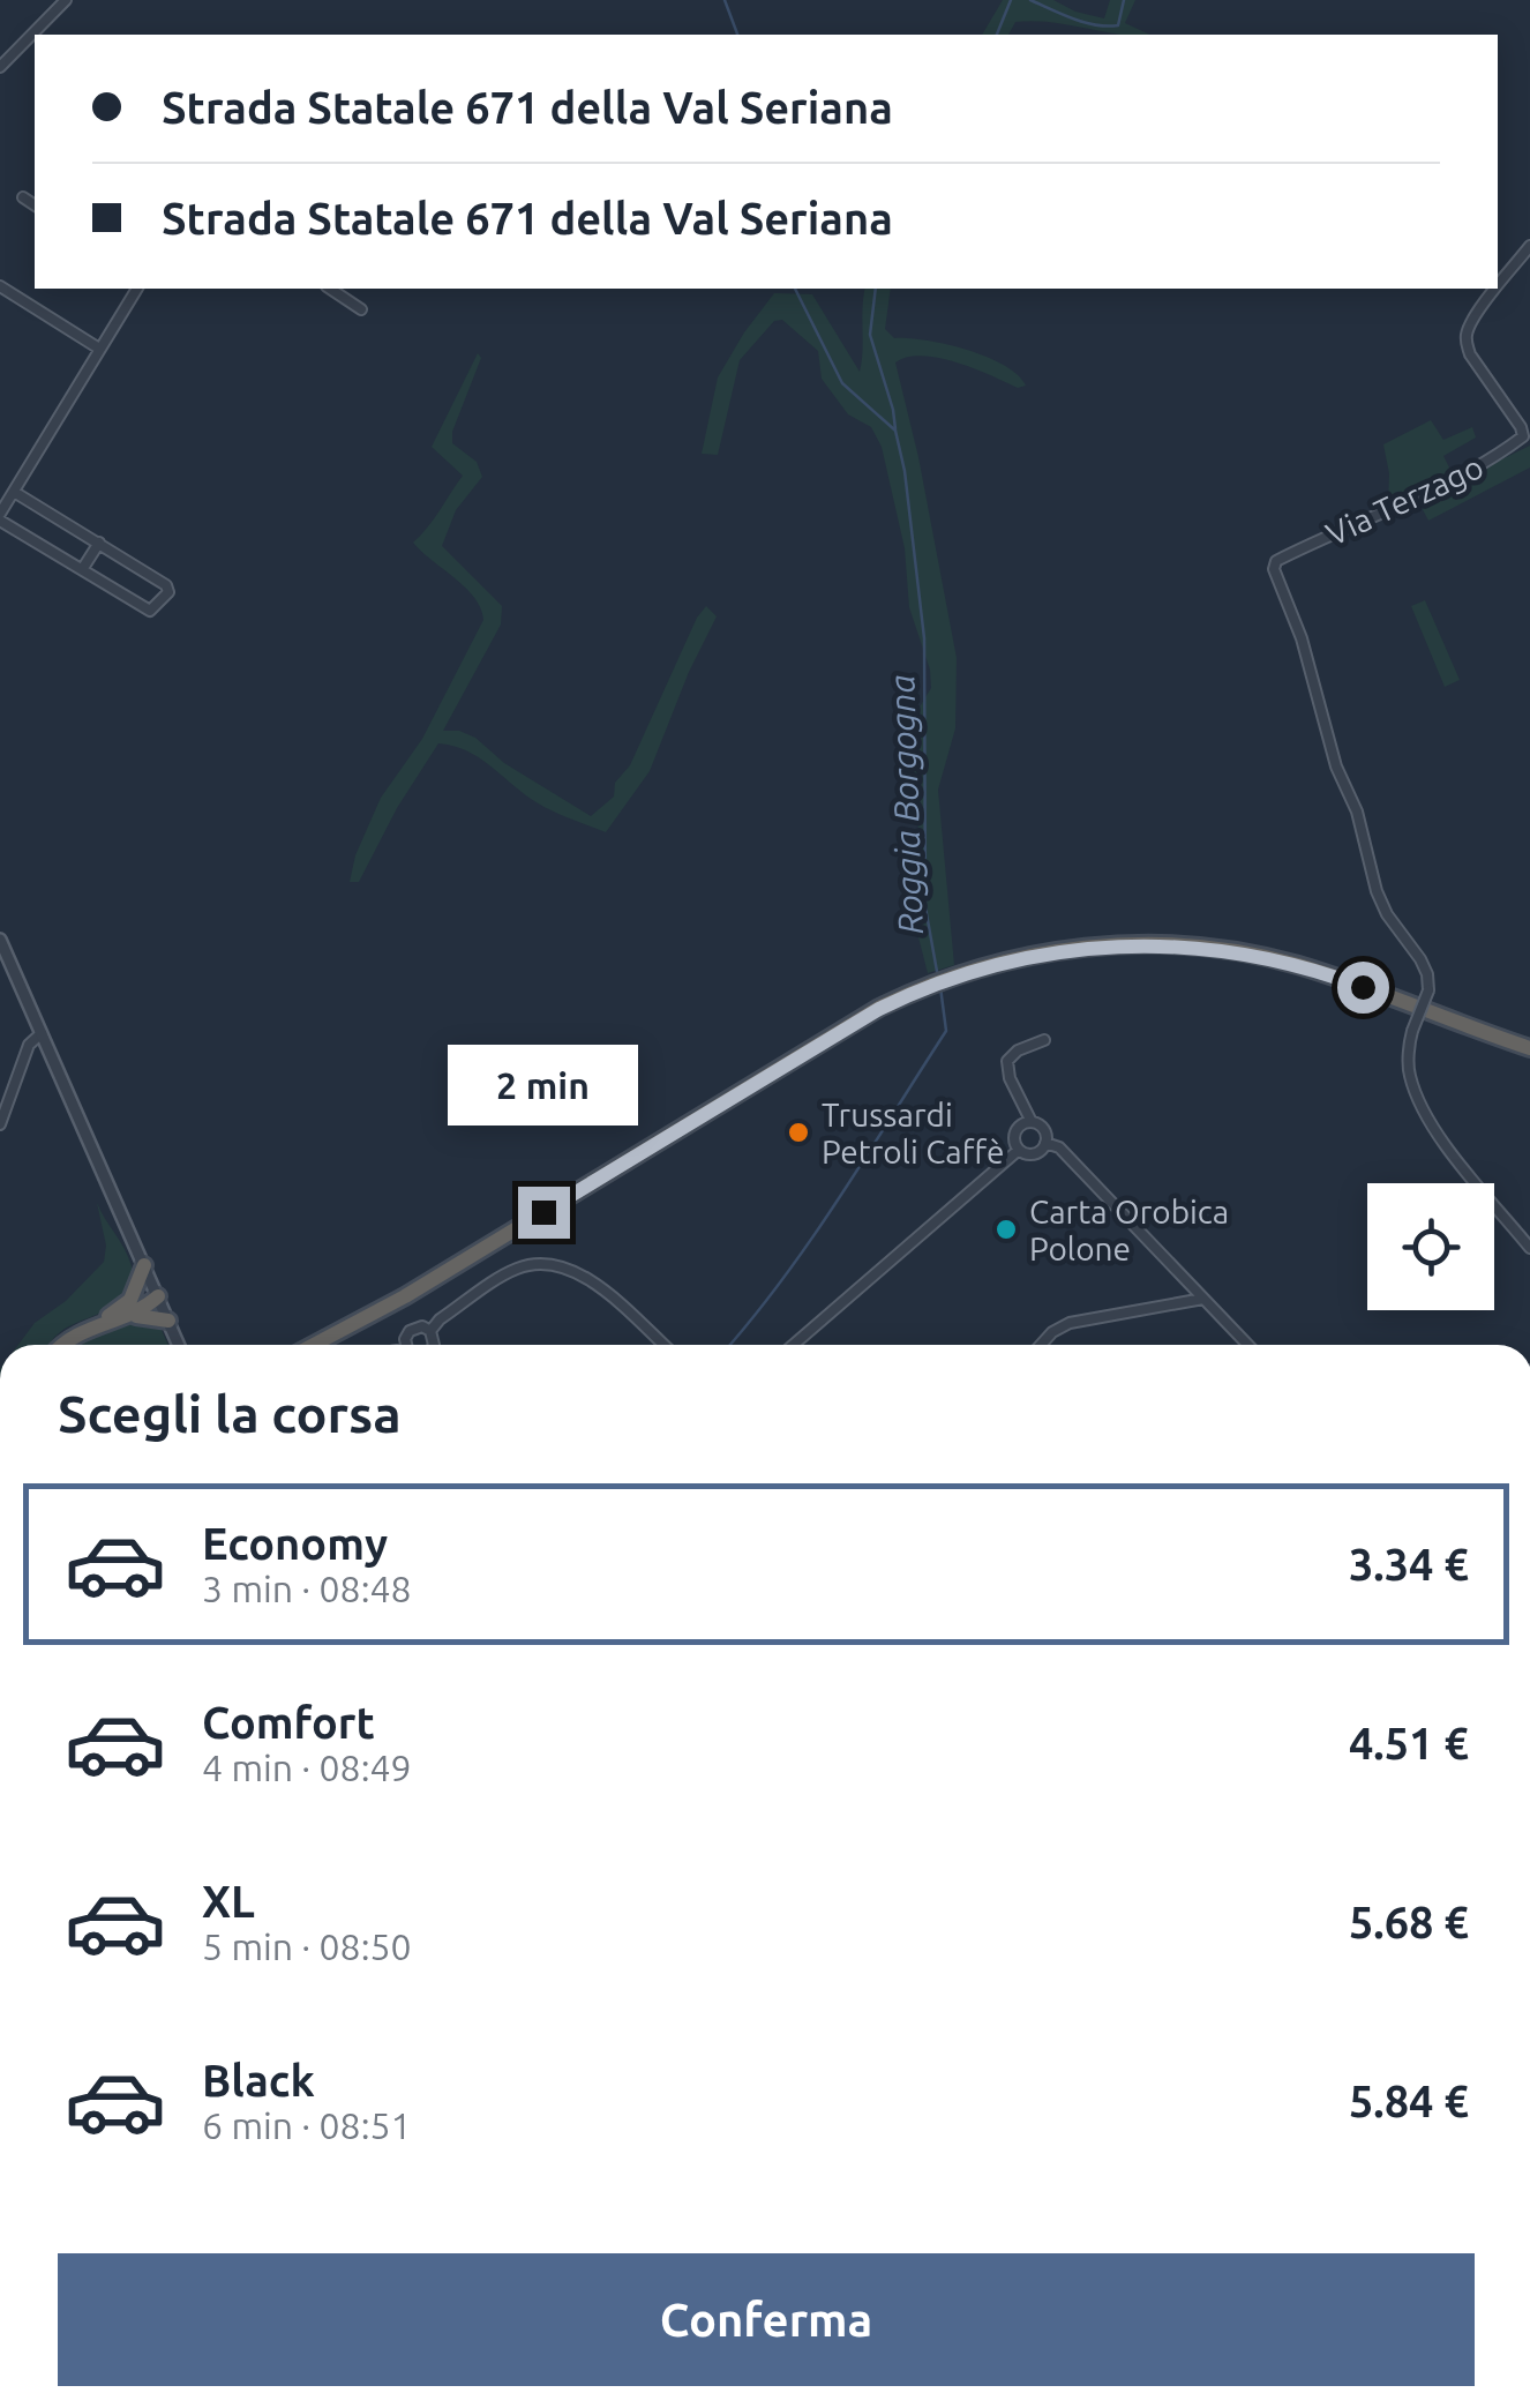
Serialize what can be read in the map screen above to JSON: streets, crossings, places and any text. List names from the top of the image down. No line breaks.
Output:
{"streets":{"street":["Via Terzago"]},"water":["Roggia Borgogna"],"places":["Trussardi Petroli Caffè","Carta Orobica Polone"],"page":{"banner":["Strada Statale 671 della Val Seriana","Strada Statale 671 della Val Seriana"],"bubble":"2 min","heading":"Scegli la corsa","list":[{"name":"Economy","note":"3 min · 08:48","value":"3.34 €"},{"name":"Comfort","note":"4 min · 08:49","value":"4.51 €"},{"name":"XL","note":"5 min · 08:50","value":"5.68 €"},{"name":"Black","note":"6 min · 08:51","value":"5.84 €"}],"buttons":"Conferma"}}
